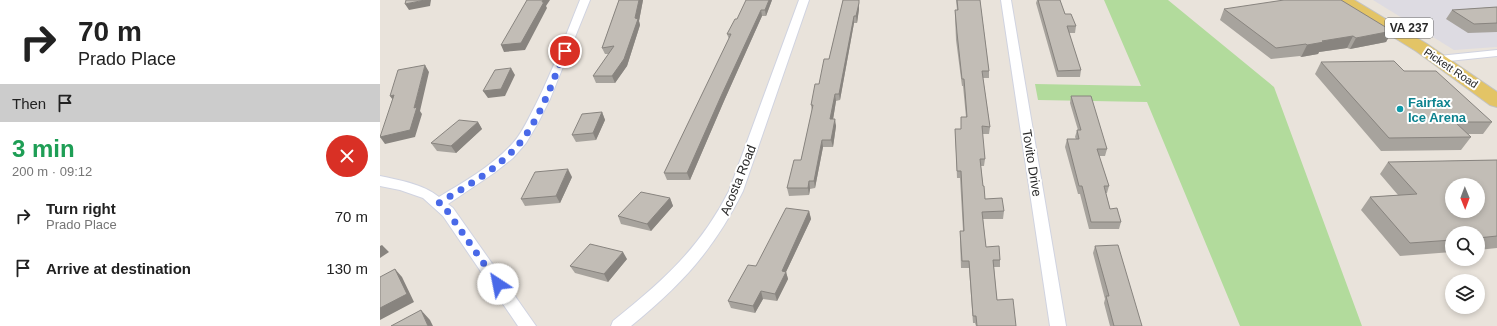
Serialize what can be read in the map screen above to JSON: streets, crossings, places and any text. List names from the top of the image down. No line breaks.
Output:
{"streets":{"main road":["VA 237","Pickett Road"],"street":["Tovito Drive","Acosta Road"]},"places":["Fairfax Ice Arena"],"north":"bottom","page":{"turn":["70 m","Prado Place"],"then":"Then","heading":["3 min","200 m · 09:12"],"list":[{"name":"Turn right","note":"Prado Place","value":"70 m"},{"name":"Arrive at destination","value":"130 m"}]}}
